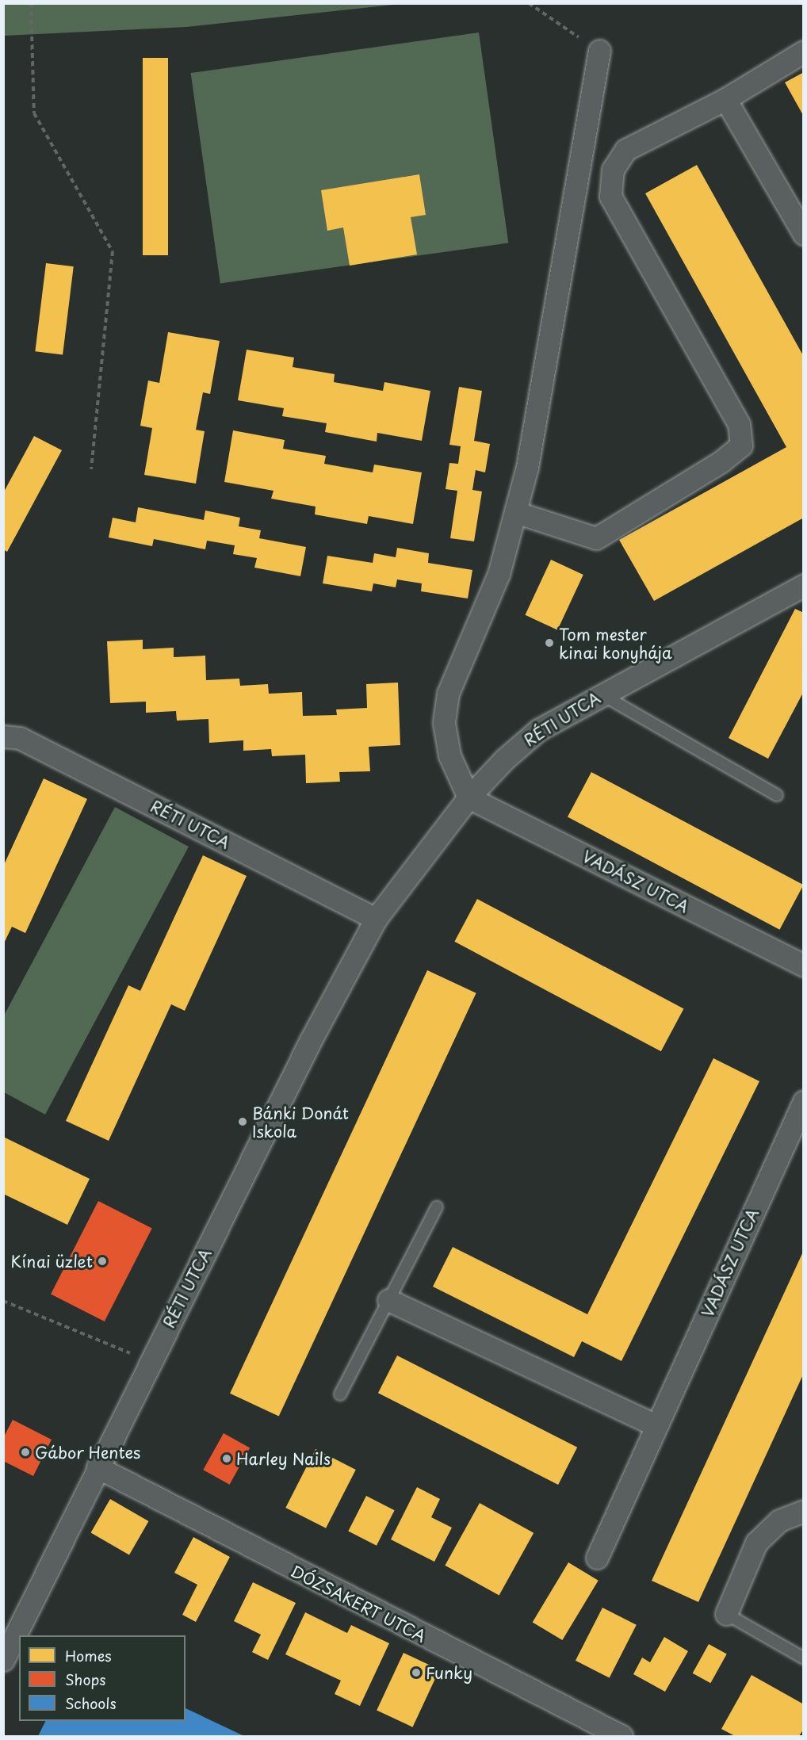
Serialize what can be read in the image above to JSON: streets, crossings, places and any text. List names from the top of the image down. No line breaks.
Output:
{"streets":{"street":["RÉTI UTCA","VADÁSZ UTCA","DÓZSAKERT UTCA"]},"crossings":[["RÉTI UTCA","VADÁSZ UTCA"],["RÉTI UTCA","DÓZSAKERT UTCA"]],"places":["Tom mester kinai konyhája","Bánki Donát Iskola","Kínai üzlet","Gábor Hentes","Harley Nails","Funky"],"legend":["Homes","Shops","Schools"]}
